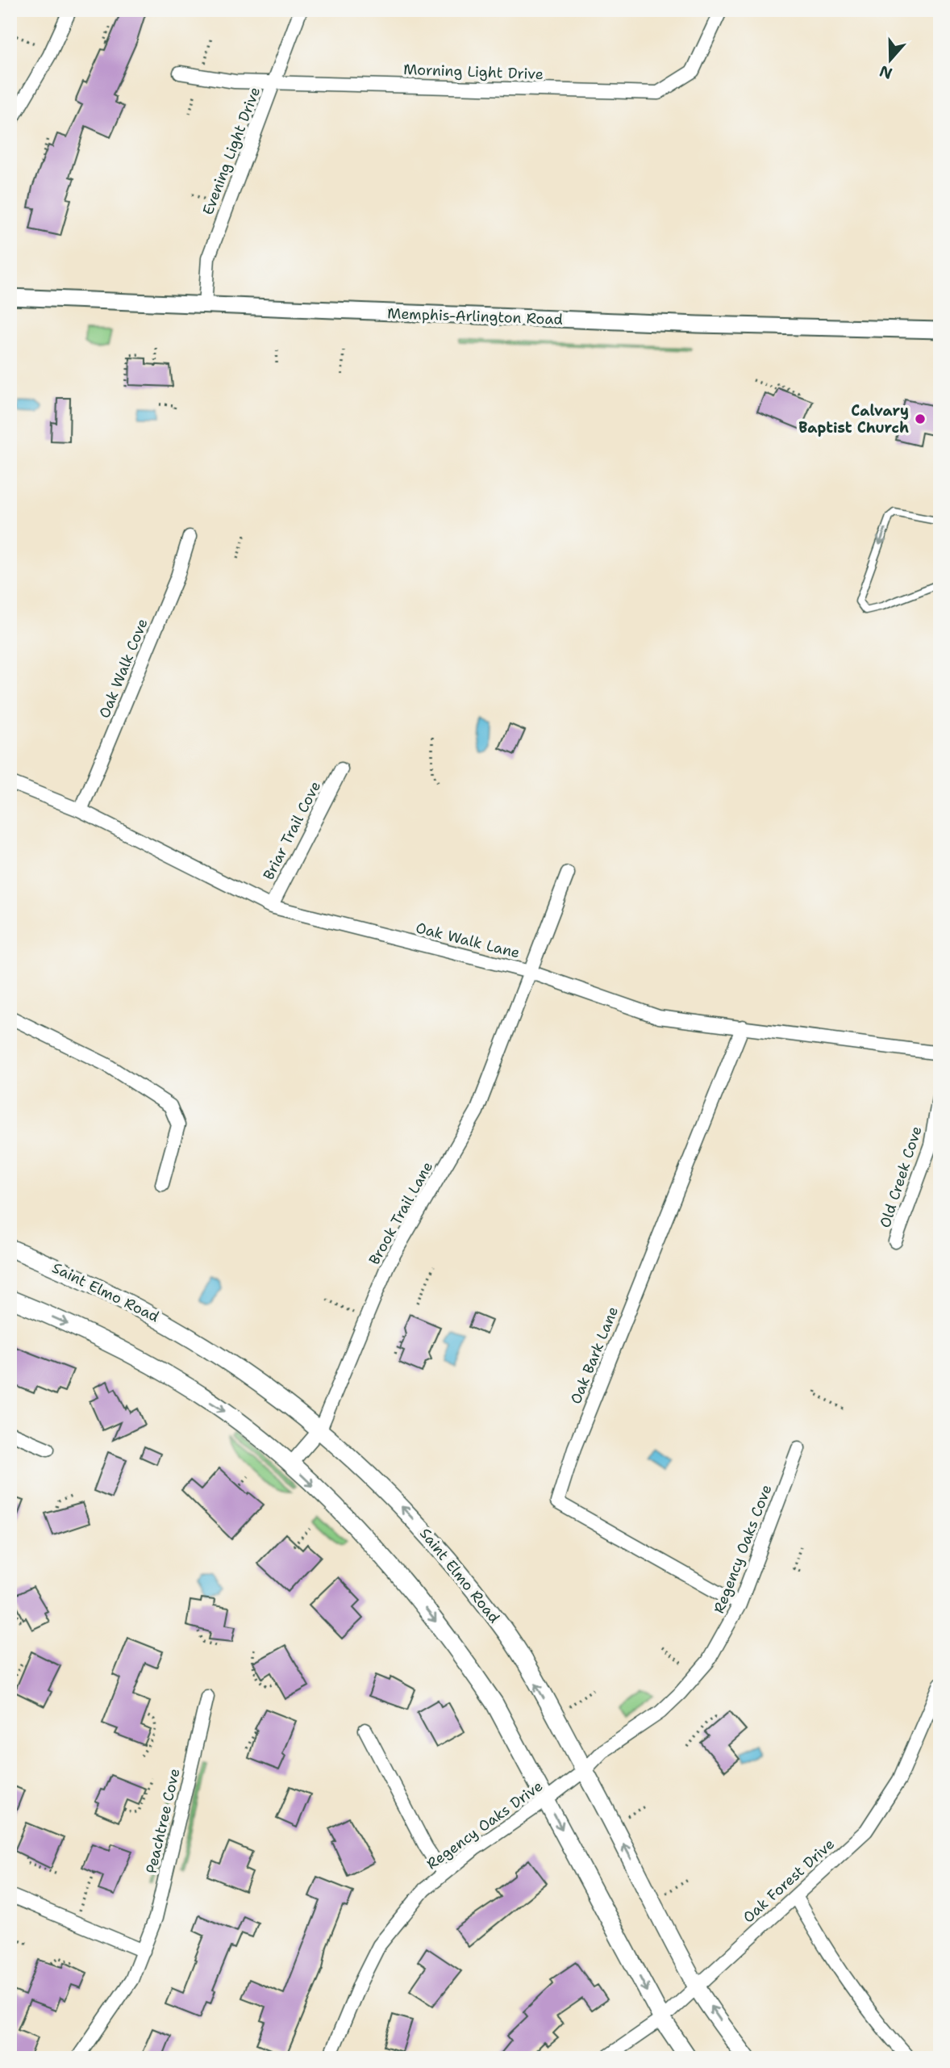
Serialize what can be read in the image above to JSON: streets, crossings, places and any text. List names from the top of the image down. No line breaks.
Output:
{"streets":{"main road":["Saint Elmo Road"],"street":["Morning Light Drive","Evening Light Drive","Memphis-Arlington Road","Oak Walk Cove","Briar Trail Cove","Oak Walk Lane","Old Creek Cove","Brook Trail Lane","Oak Bark Lane","Regency Oaks Cove","Peachtree Cove","Regency Oaks Drive","Oak Forest Drive"]},"crossings":[["Morning Light Drive","Evening Light Drive"],["Evening Light Drive","Memphis-Arlington Road"],["Oak Walk Cove","Oak Walk Lane"],["Briar Trail Cove","Oak Walk Lane"],["Oak Walk Lane","Brook Trail Lane"],["Oak Walk Lane","Oak Bark Lane"],["Brook Trail Lane","Saint Elmo Road"],["Saint Elmo Road","Regency Oaks Cove"],["Saint Elmo Road","Regency Oaks Drive"],["Saint Elmo Road","Oak Forest Drive"],["Oak Bark Lane","Regency Oaks Cove"],["Regency Oaks Cove","Regency Oaks Drive"]],"places":["Calvary Baptist Church"],"north":"bottom"}
